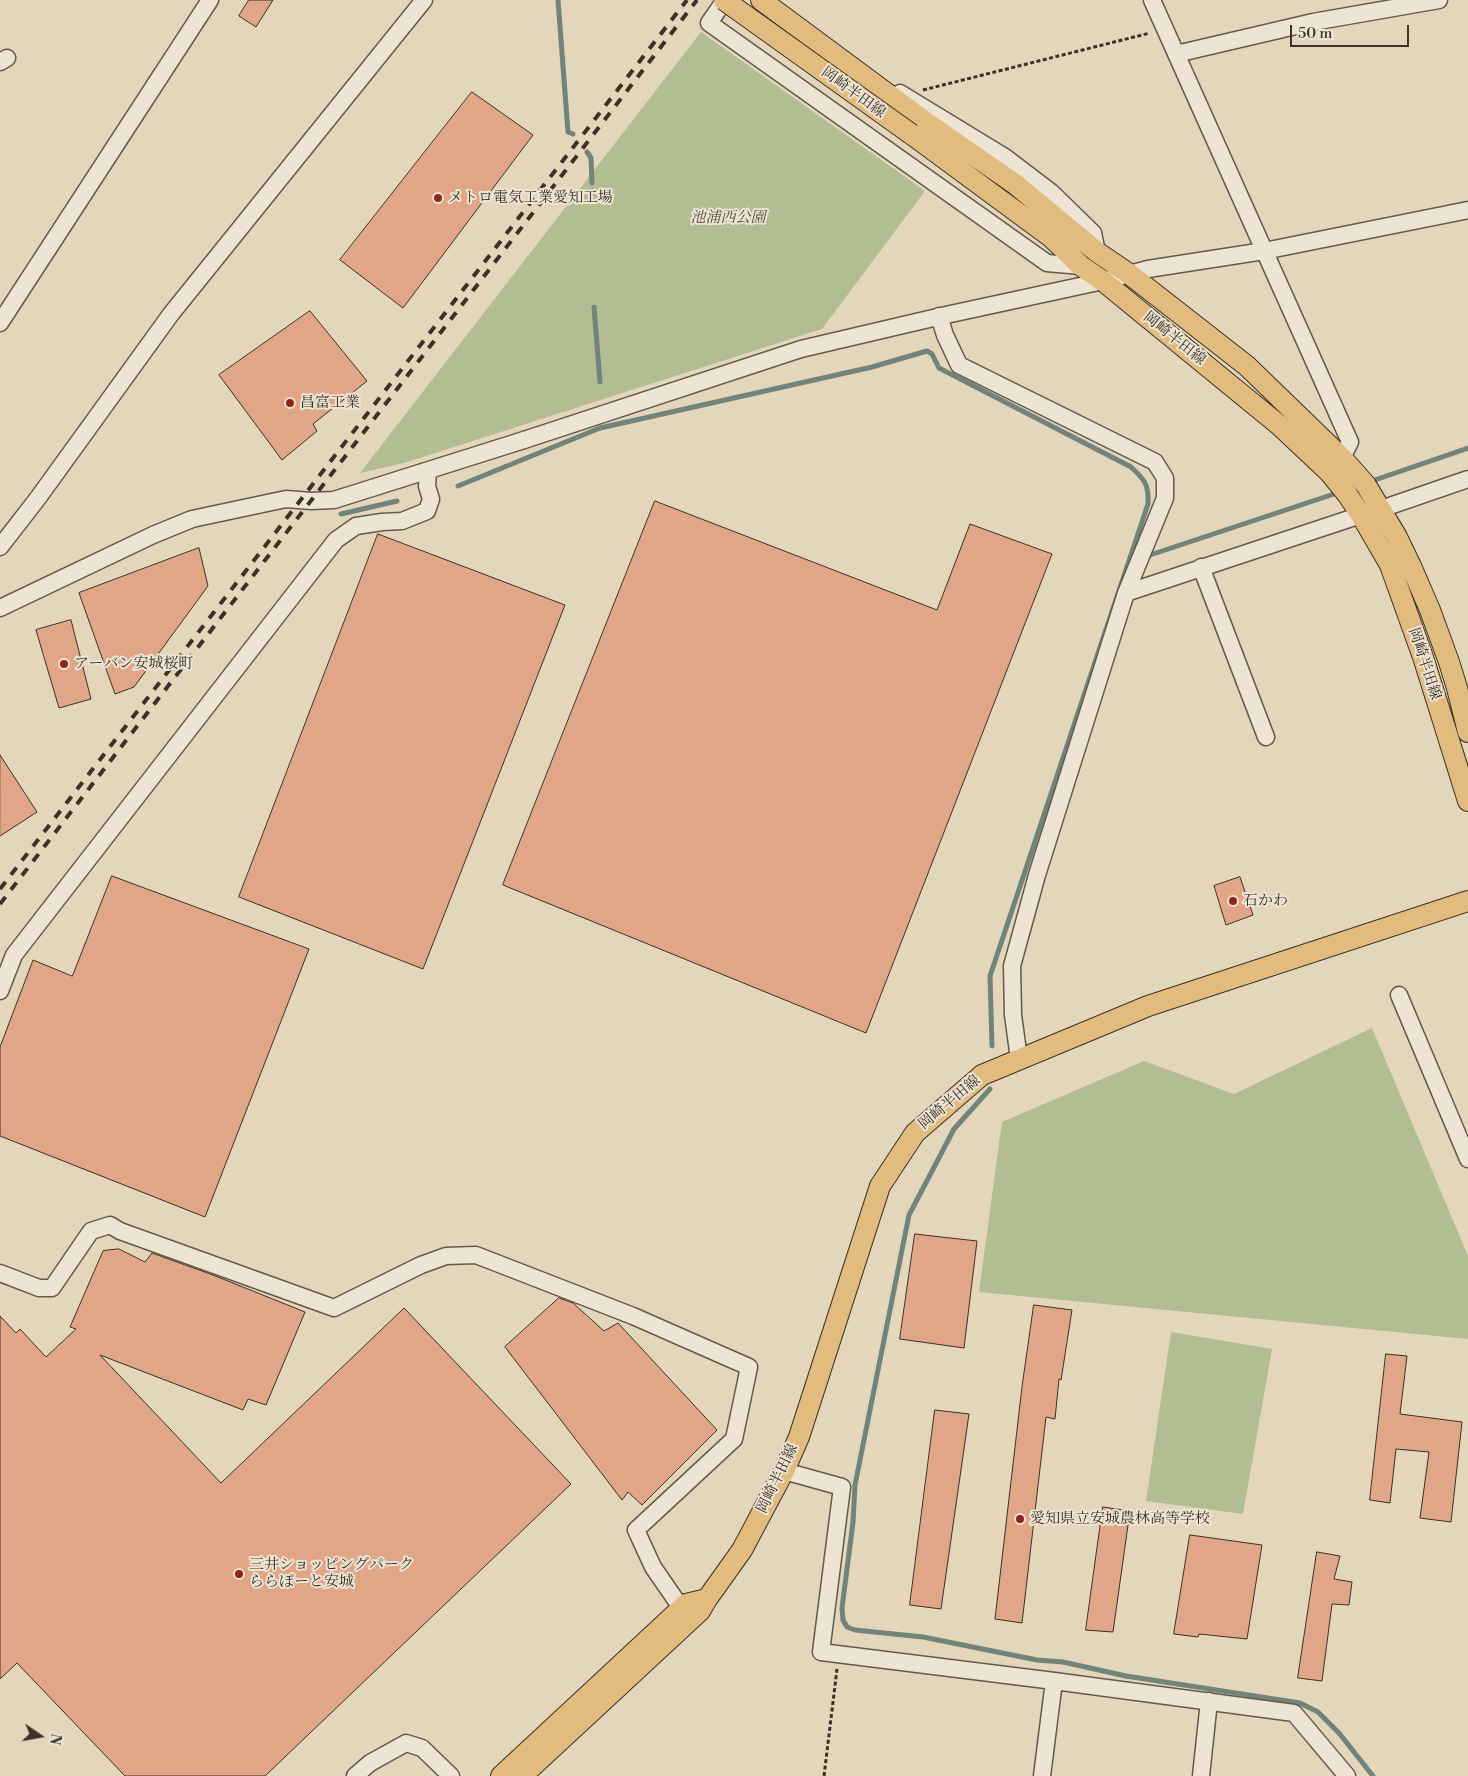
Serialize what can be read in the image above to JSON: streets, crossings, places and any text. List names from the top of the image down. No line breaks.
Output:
{"streets":{"main road":["岡崎半田線"]},"parks":["池浦西公園"],"places":["メトロ電気工業愛知工場","昌富工業","アーバン安城桜町","石かわ","愛知県立安城農林高等学校","三井ショッピングパーク ららぽーと安城"],"scale_bar":"50 m","north":"right"}
